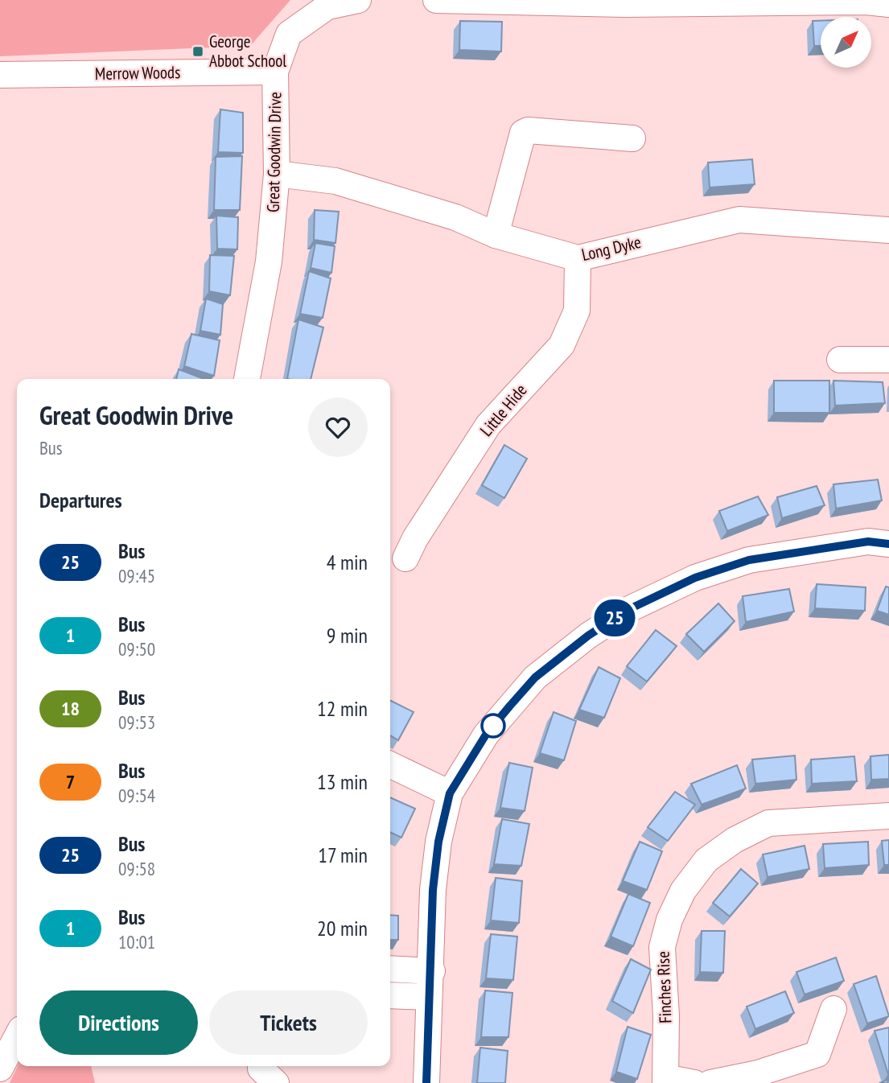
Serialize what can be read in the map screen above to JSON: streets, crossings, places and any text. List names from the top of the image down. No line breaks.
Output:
{"streets":{"street":["Merrow Woods","Great Goodwin Drive","Long Dyke","Little Hide","Finches Rise"]},"crossings":[["Merrow Woods","Great Goodwin Drive"],["Great Goodwin Drive","Long Dyke"],["Long Dyke","Little Hide"]],"places":{"transit":["George Abbot School"]},"lines":["bus line 25"],"north":"top right","page":{"on_map":"25","heading":[["Great Goodwin Drive","Bus"],"Departures"],"list":[{"mark":"25","name":"Bus","note":"09:45","value":"4 min"},{"mark":"1","name":"Bus","note":"09:50","value":"9 min"},{"mark":"18","name":"Bus","note":"09:53","value":"12 min"},{"mark":"7","name":"Bus","note":"09:54","value":"13 min"},{"mark":"25","name":"Bus","note":"09:58","value":"17 min"},{"mark":"1","name":"Bus","note":"10:01","value":"20 min"}],"buttons":["Directions","Tickets"]}}
